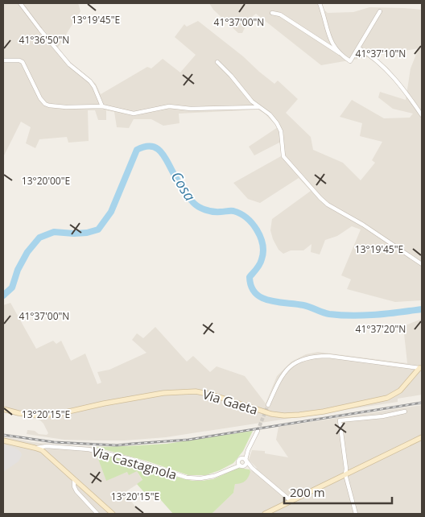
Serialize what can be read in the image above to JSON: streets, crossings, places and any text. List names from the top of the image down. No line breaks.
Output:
{"streets":{"street":["Via Gaeta","Via Castagnola"]},"water":["Cosa"],"scale_bar":"200 m","coordinates":["13°19'45\"E","41°37'00\"N","41°36'50\"N","41°37'10\"N","13°20'00\"E","41°37'20\"N","13°20'15\"E"]}
